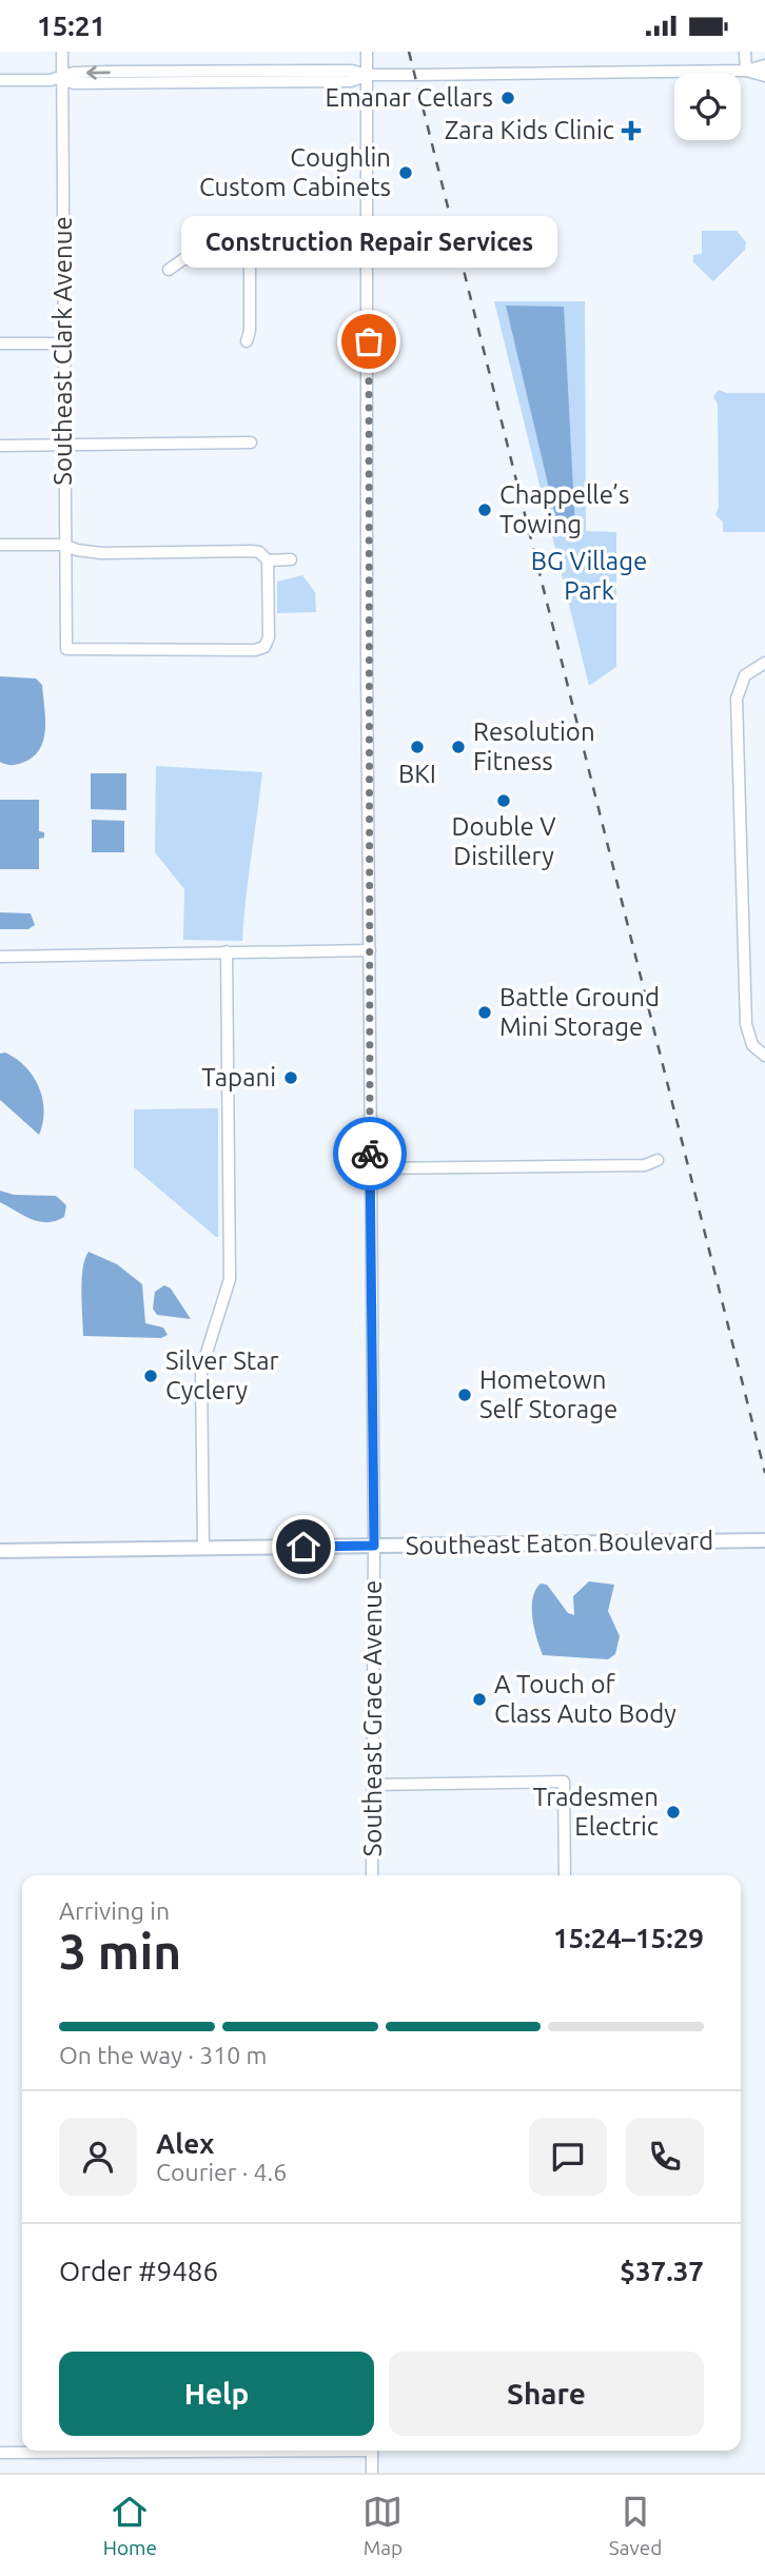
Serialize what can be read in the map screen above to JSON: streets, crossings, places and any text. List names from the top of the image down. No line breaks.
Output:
{"streets":{"main road":["Southeast Eaton Boulevard"],"street":["Southeast Clark Avenue","Southeast Grace Avenue"]},"crossings":[["Southeast Eaton Boulevard","Southeast Grace Avenue"]],"parks":["BG Village Park"],"places":{"other":["Emanar Cellars","Coughlin Custom Cabinets","Construction Repair Services","Chappelle’s Towing","BKI","Resolution Fitness","Double V Distillery","Battle Ground Mini Storage","Tapani","Silver Star Cyclery","Hometown Self Storage","A Touch of Class Auto Body","Tradesmen Electric"],"health":["Zara Kids Clinic"]},"page":{"status":"15:21","bubble":"Construction Repair Services","heading":["3 min","Arriving in","15:24–15:29"],"panel":["Alex","Courier · 4.6","Order #9486","$37.37"],"bar":"On the way · 310 m","buttons":["Help","Share"],"tabs":["Home","Map","Saved"]}}
